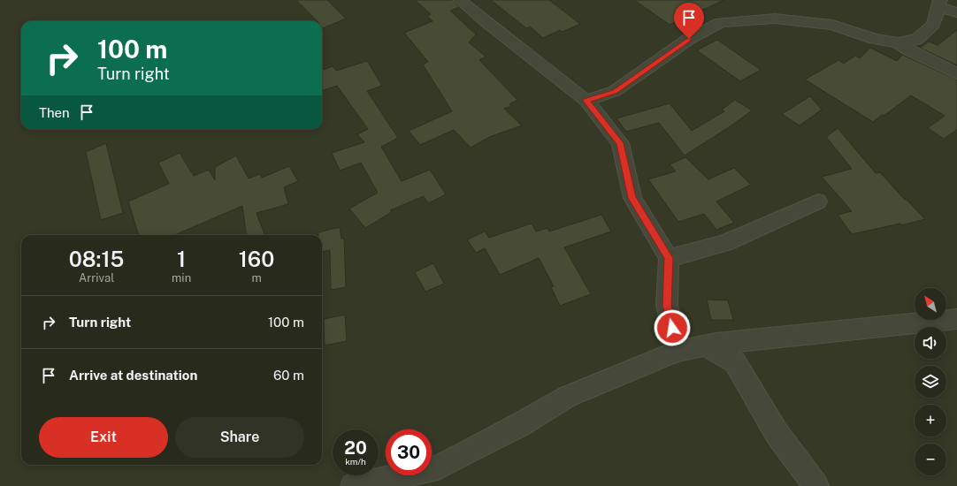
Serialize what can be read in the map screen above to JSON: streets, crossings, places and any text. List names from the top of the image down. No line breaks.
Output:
{"north":"top left","page":{"turn":["100 m","Turn right"],"then":"Then","eta":["08:15","Arrival","1","min","160","m"],"map_buttons":["+","−"],"list":[{"name":"Turn right","value":"100 m"},{"name":"Arrive at destination","value":"60 m"}],"buttons":["Exit","Share"],"speed":"20 km/h","limit":"30"}}
